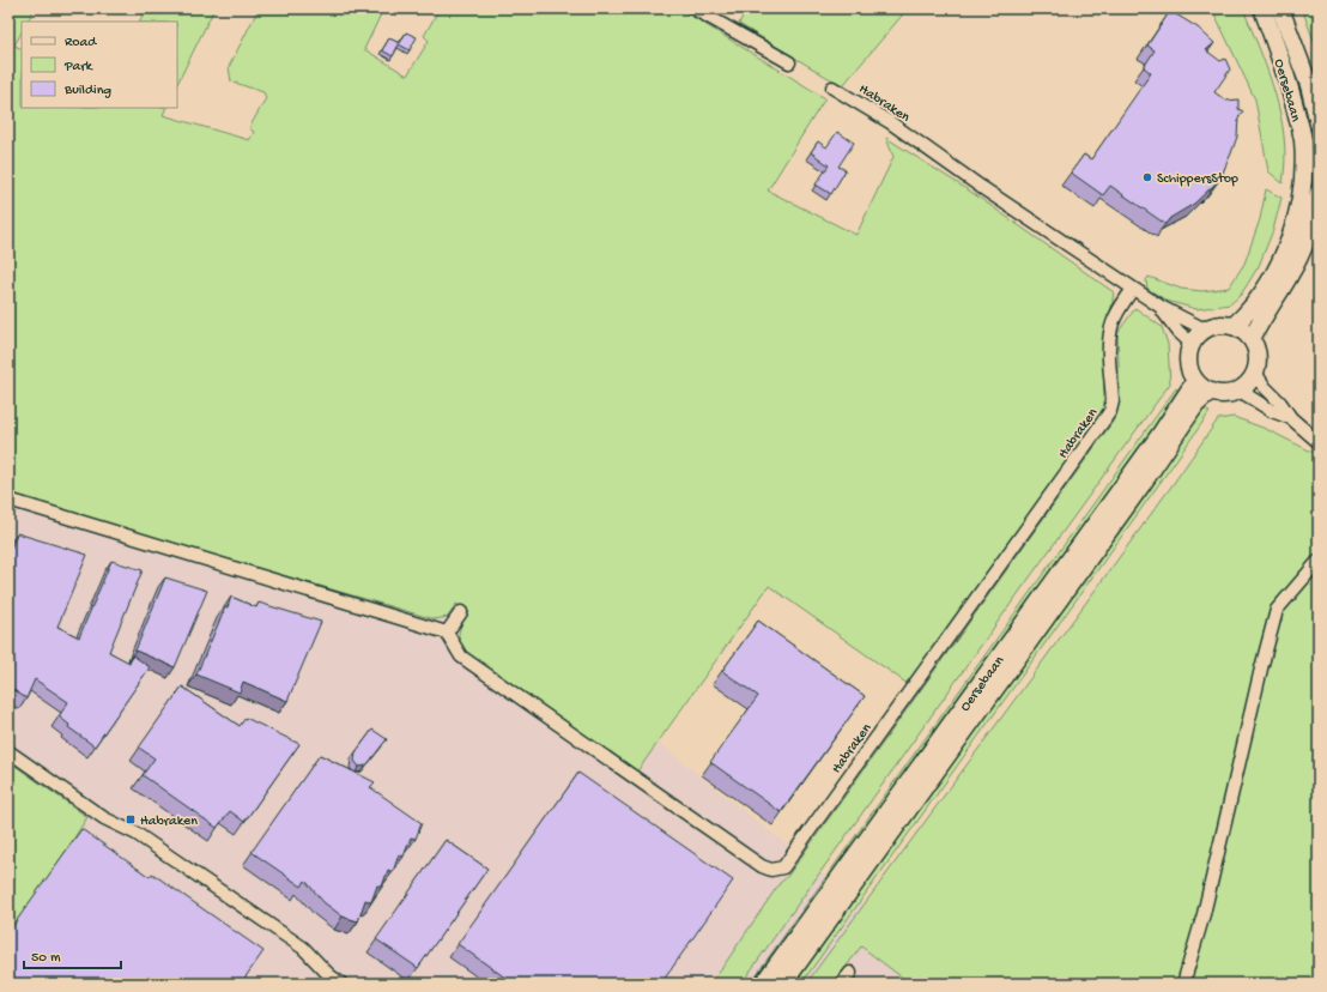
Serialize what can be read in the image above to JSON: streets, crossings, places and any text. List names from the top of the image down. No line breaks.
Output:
{"streets":{"main road":["Oersebaan"],"street":["Habraken"]},"crossings":[["Oersebaan","Habraken"]],"places":{"other":["SchippersStop"],"transit":["Habraken"]},"legend":["Road","Park","Building"],"scale_bar":"50 m"}
